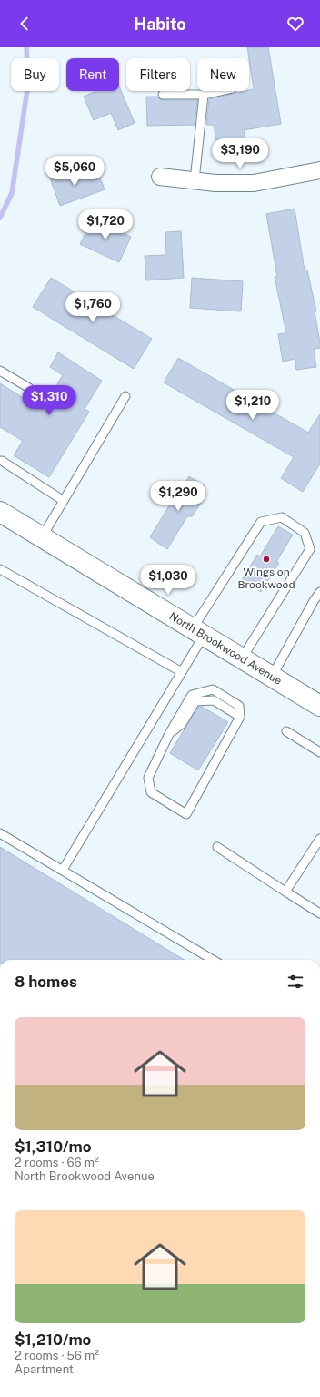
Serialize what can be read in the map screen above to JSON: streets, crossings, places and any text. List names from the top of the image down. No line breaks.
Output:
{"streets":{"street":["North Brookwood Avenue"]},"places":["Wings on Brookwood"],"page":{"header":"Habito","chip":["Buy","Rent","Filters","New"],"price":["$3,190","$5,060","$1,720","$1,760","$1,310","$1,210","$1,290","$1,030"],"heading":"8 homes","list":[{"name":"$1,310/mo","note":"2 rooms · 66 m² · North Brookwood Avenue"},{"name":"$1,210/mo","note":"2 rooms · 56 m² · Apartment"}]}}
